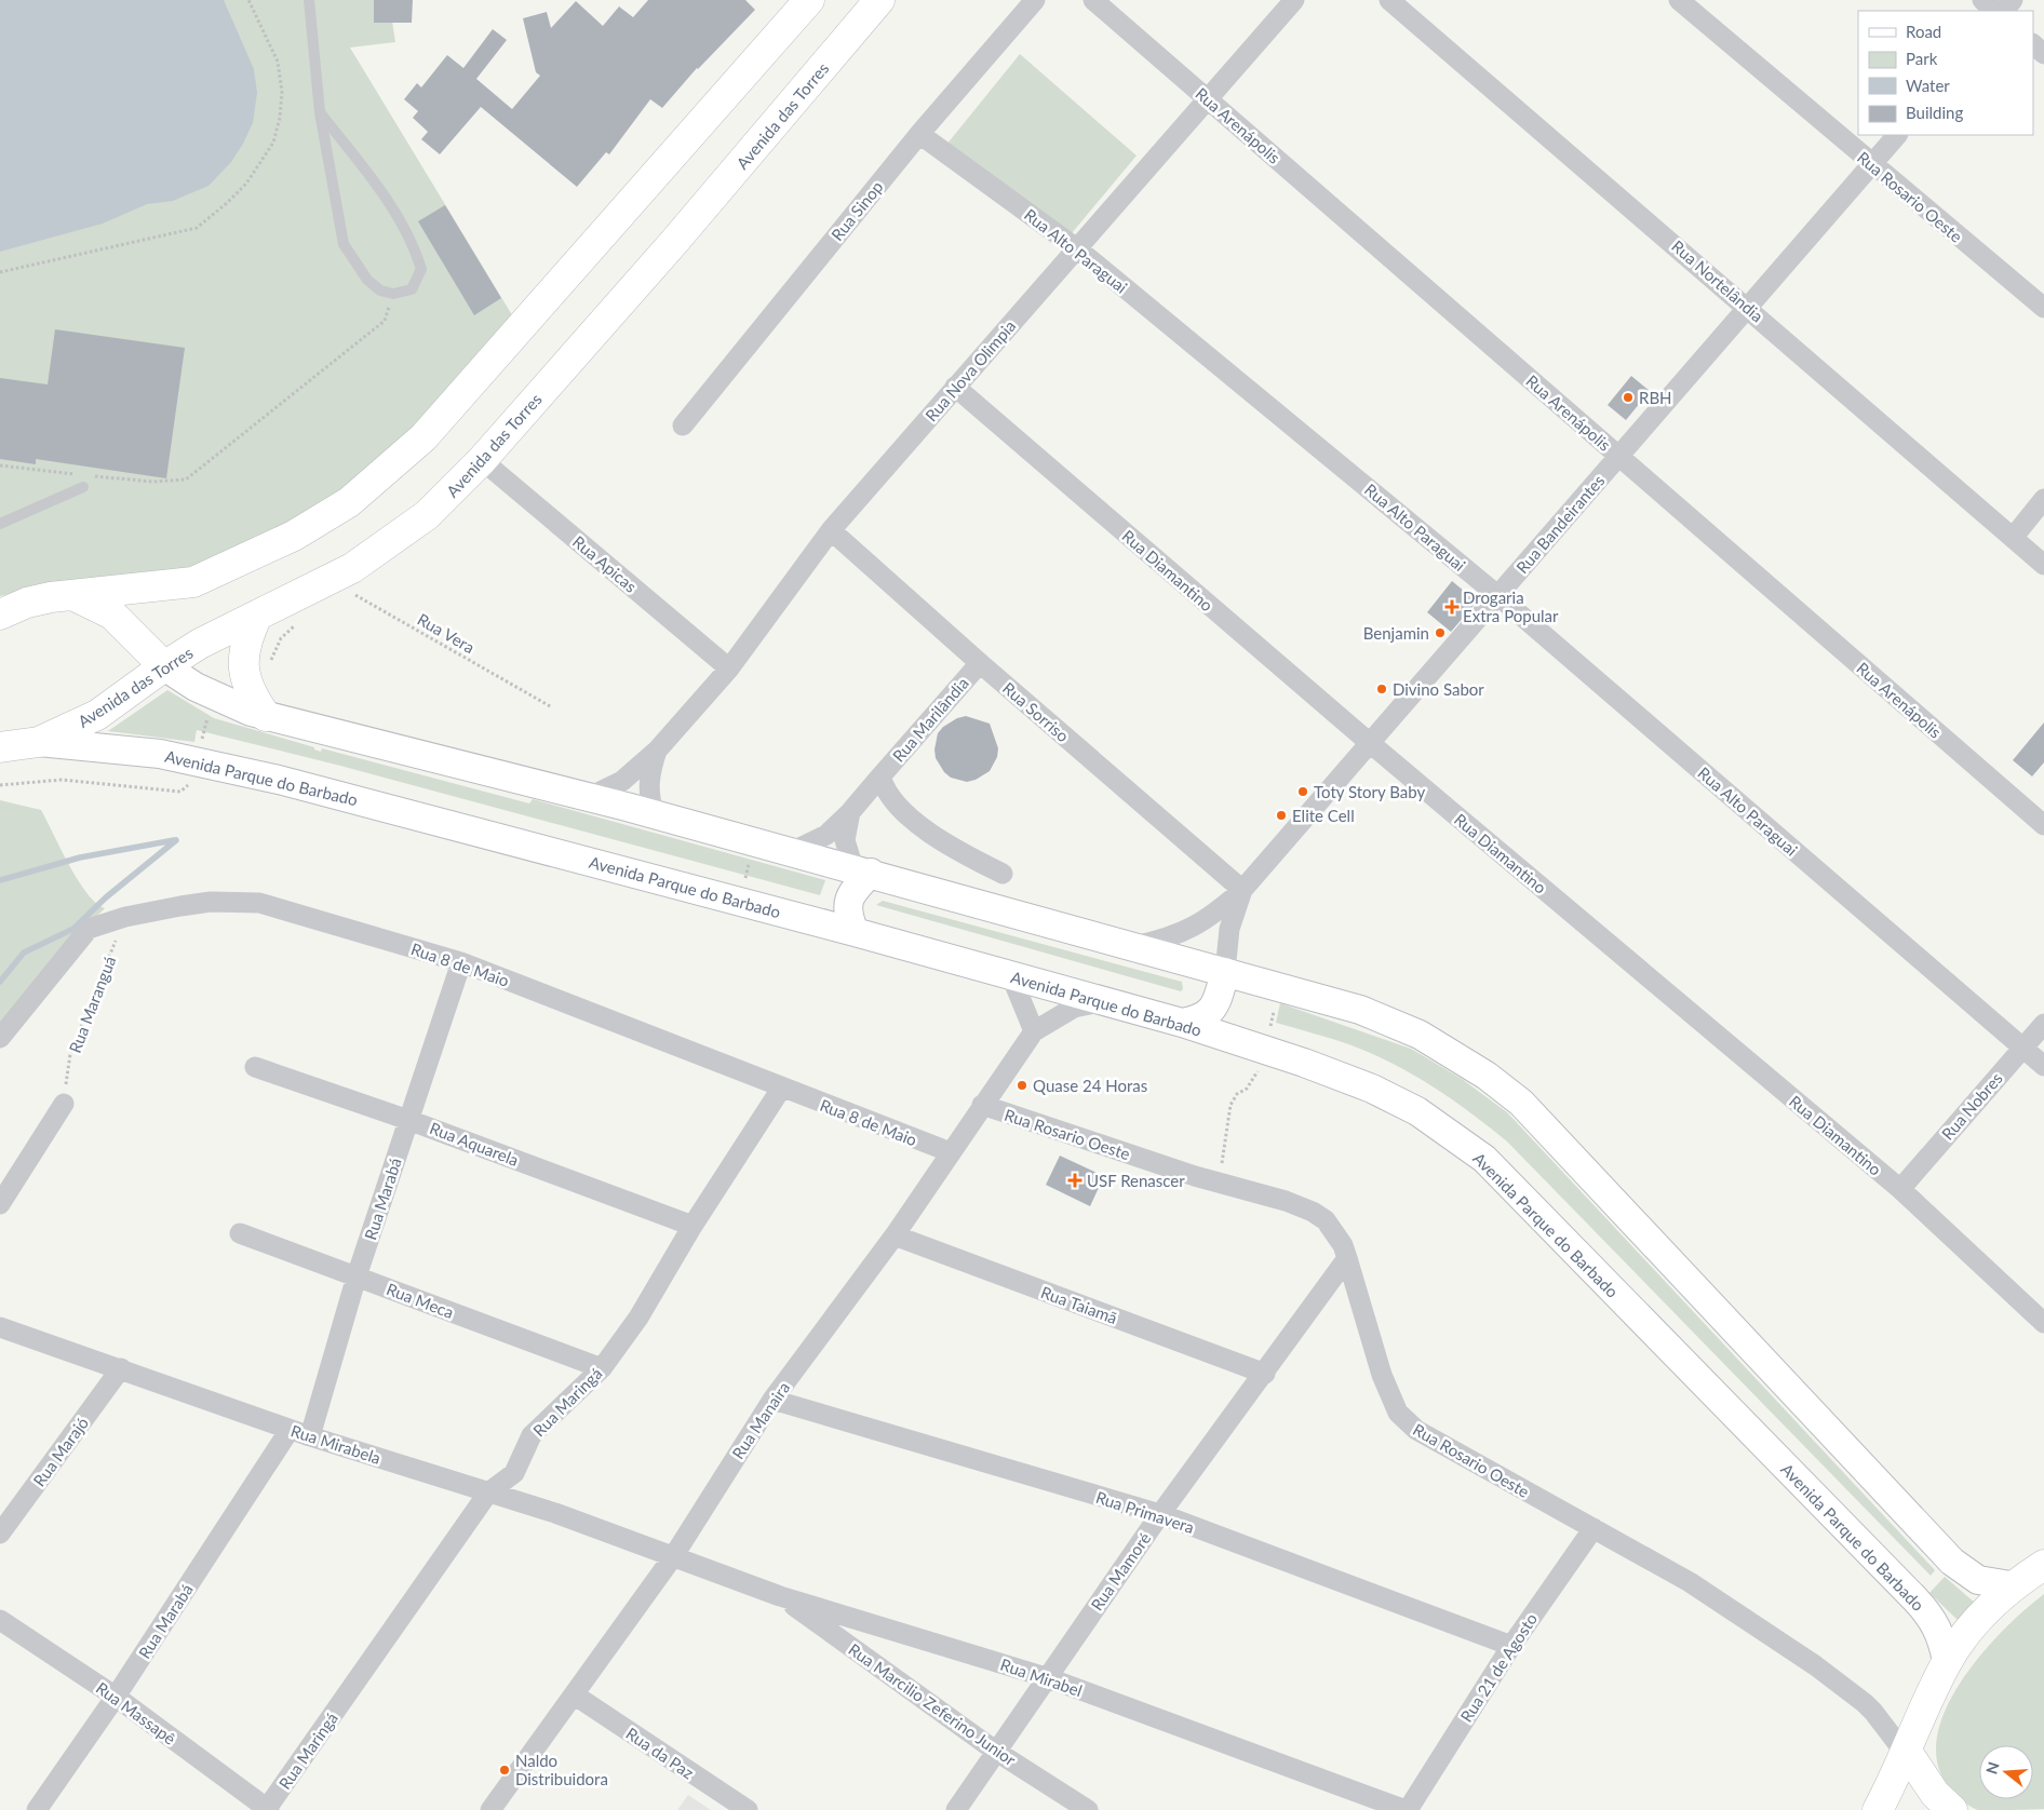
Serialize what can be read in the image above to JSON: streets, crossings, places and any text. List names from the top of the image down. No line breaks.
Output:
{"streets":{"main road":["Avenida das Torres","Avenida Parque do Barbado"],"street":["Rua Arenápolis","Rua Rosario Oeste","Rua Sinop","Rua Alto Paraguai","Rua Nortelândia","Rua Nova Olimpia","Rua Bandeirantes","Rua Apicas","Rua Diamantino","Rua Sorriso","Rua Marilândia","Rua 8 de Maio","Rua Nobres","Rua Aquarela","Rua Marabá","Rua Meca","Rua Taiamã","Rua Maringá","Rua Manaira","Rua Mirabela","Rua Marajó","Rua Primavera","Rua Mamoré","Rua 21 de Agosto","Rua Mirabel","Rua Marcilio Zeferino Junior","Rua Massapê","Rua da Paz"],"path":["Rua Vera","Rua Maranguá"]},"crossings":[["Avenida das Torres","Rua Apicas"],["Avenida das Torres","Rua Vera"],["Avenida das Torres","Avenida Parque do Barbado"],["Rua Arenápolis","Rua Nova Olimpia"],["Rua Arenápolis","Rua Bandeirantes"],["Rua Rosario Oeste","Rua Bandeirantes"],["Rua Rosario Oeste","Rua Manaira"],["Rua Rosario Oeste","Rua Mamoré"],["Rua Rosario Oeste","Rua 21 de Agosto"],["Rua Sinop","Rua Alto Paraguai"],["Rua Alto Paraguai","Rua Nova Olimpia"],["Rua Alto Paraguai","Rua Bandeirantes"],["Rua Alto Paraguai","Rua Nobres"],["Rua Nortelândia","Rua Bandeirantes"],["Rua Nova Olimpia","Rua Apicas"],["Rua Nova Olimpia","Rua Diamantino"],["Rua Nova Olimpia","Rua Sorriso"],["Rua Bandeirantes","Rua Diamantino"],["Rua Bandeirantes","Rua Sorriso"],["Rua Diamantino","Rua Nobres"],["Rua Sorriso","Rua Marilândia"],["Avenida Parque do Barbado","Rua Manaira"],["Rua 8 de Maio","Rua Maranguá"],["Rua 8 de Maio","Rua Marabá"],["Rua 8 de Maio","Rua Maringá"],["Rua 8 de Maio","Rua Manaira"],["Rua Aquarela","Rua Marabá"],["Rua Aquarela","Rua Maringá"],["Rua Marabá","Rua Meca"],["Rua Marabá","Rua Mirabela"],["Rua Marabá","Rua Massapê"],["Rua Meca","Rua Maringá"],["Rua Taiamã","Rua Manaira"],["Rua Taiamã","Rua Mamoré"],["Rua Maringá","Rua Mirabela"],["Rua Maringá","Rua Massapê"],["Rua Manaira","Rua Mirabela"],["Rua Manaira","Rua Primavera"],["Rua Manaira","Rua Mirabel"],["Rua Manaira","Rua da Paz"],["Rua Mirabela","Rua Marajó"],["Rua Mirabela","Rua Mirabel"],["Rua Primavera","Rua Mamoré"],["Rua Primavera","Rua 21 de Agosto"],["Rua Mamoré","Rua Mirabel"],["Rua Mamoré","Rua Marcilio Zeferino Junior"],["Rua 21 de Agosto","Rua Mirabel"],["Rua Mirabel","Rua Marcilio Zeferino Junior"]],"places":{"other":["RBH","Benjamin","Divino Sabor","Toty Story Baby","Elite Cell","Quase 24 Horas","Naldo Distribuidora"],"health":["Drogaria Extra Popular","USF Renascer"]},"legend":["Road","Park","Water","Building"],"north":"left"}
